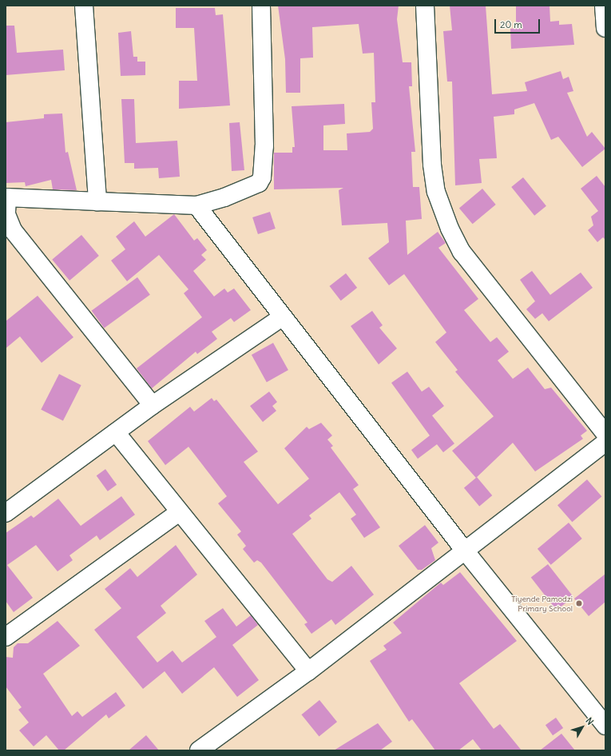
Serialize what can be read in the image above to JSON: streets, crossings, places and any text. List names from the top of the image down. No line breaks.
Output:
{"places":["Tiyende Pamodzi Primary School"],"scale_bar":"20 m","north":"top right"}
